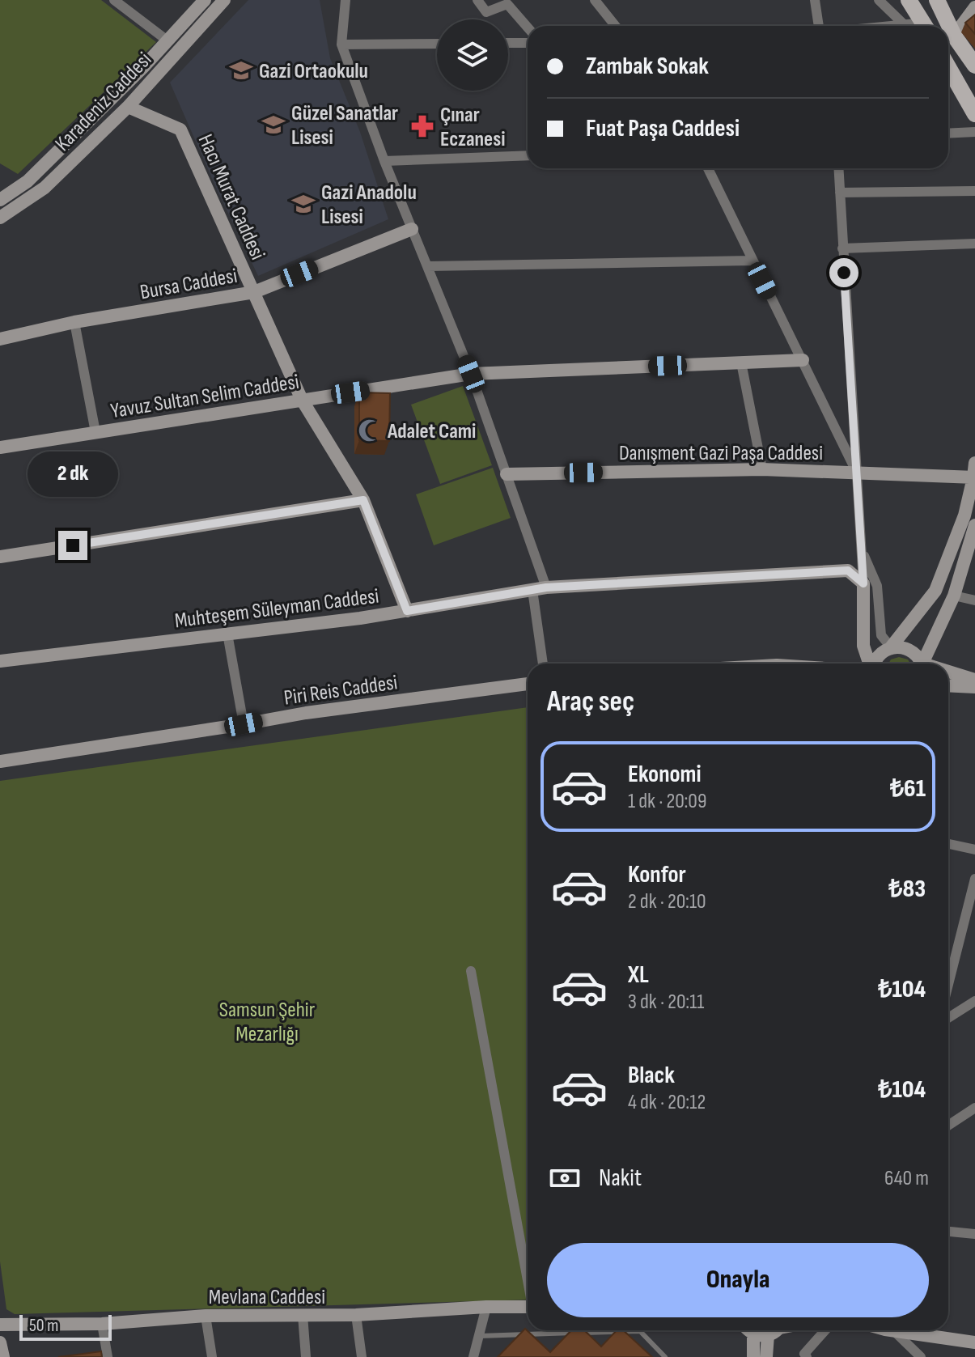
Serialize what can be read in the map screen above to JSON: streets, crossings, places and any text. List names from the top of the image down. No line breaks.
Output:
{"streets":{"street":["Karadeniz Caddesi","Hacı Murat Caddesi","Bursa Caddesi","Yavuz Sultan Selim Caddesi","Danışment Gazi Paşa Caddesi","Muhteşem Süleyman Caddesi","Piri Reis Caddesi","Mevlana Caddesi"]},"crossings":[["Karadeniz Caddesi","Hacı Murat Caddesi"],["Hacı Murat Caddesi","Bursa Caddesi"],["Hacı Murat Caddesi","Yavuz Sultan Selim Caddesi"],["Hacı Murat Caddesi","Muhteşem Süleyman Caddesi"]],"parks":["Samsun Şehir Mezarlığı"],"places":{"school or university":["Gazi Ortaokulu","Güzel Sanatlar Lisesi","Gazi Anadolu Lisesi"],"pharmacy":["Çınar Eczanesi"],"mosque":["Adalet Cami"]},"scale_bar":"50 m","page":{"banner":["Zambak Sokak","Fuat Paşa Caddesi"],"bubble":"2 dk","heading":"Araç seç","list":[{"name":"Ekonomi","note":"1 dk · 20:09","value":"₺61"},{"name":"Konfor","note":"2 dk · 20:10","value":"₺83"},{"name":"XL","note":"3 dk · 20:11","value":"₺104"},{"name":"Black","note":"4 dk · 20:12","value":"₺104"}],"pay":["Nakit","640 m"],"buttons":"Onayla","scale":"50 m"}}
